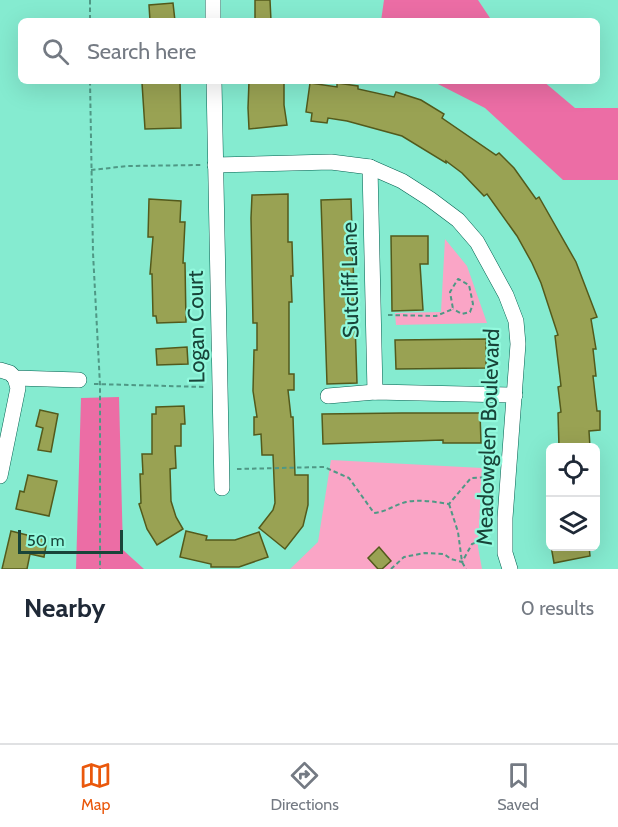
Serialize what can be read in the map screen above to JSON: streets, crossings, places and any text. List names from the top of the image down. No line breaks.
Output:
{"streets":{"street":["Sutcliff Lane","Logan Court","Meadowglen Boulevard"]},"crossings":[["Sutcliff Lane","Meadowglen Boulevard"],["Logan Court","Meadowglen Boulevard"]],"scale_bar":"50 m","page":{"search":"Search here","scale":"50 m","heading":["Nearby","0 results"],"nav":["Map","Directions","Saved"]}}
